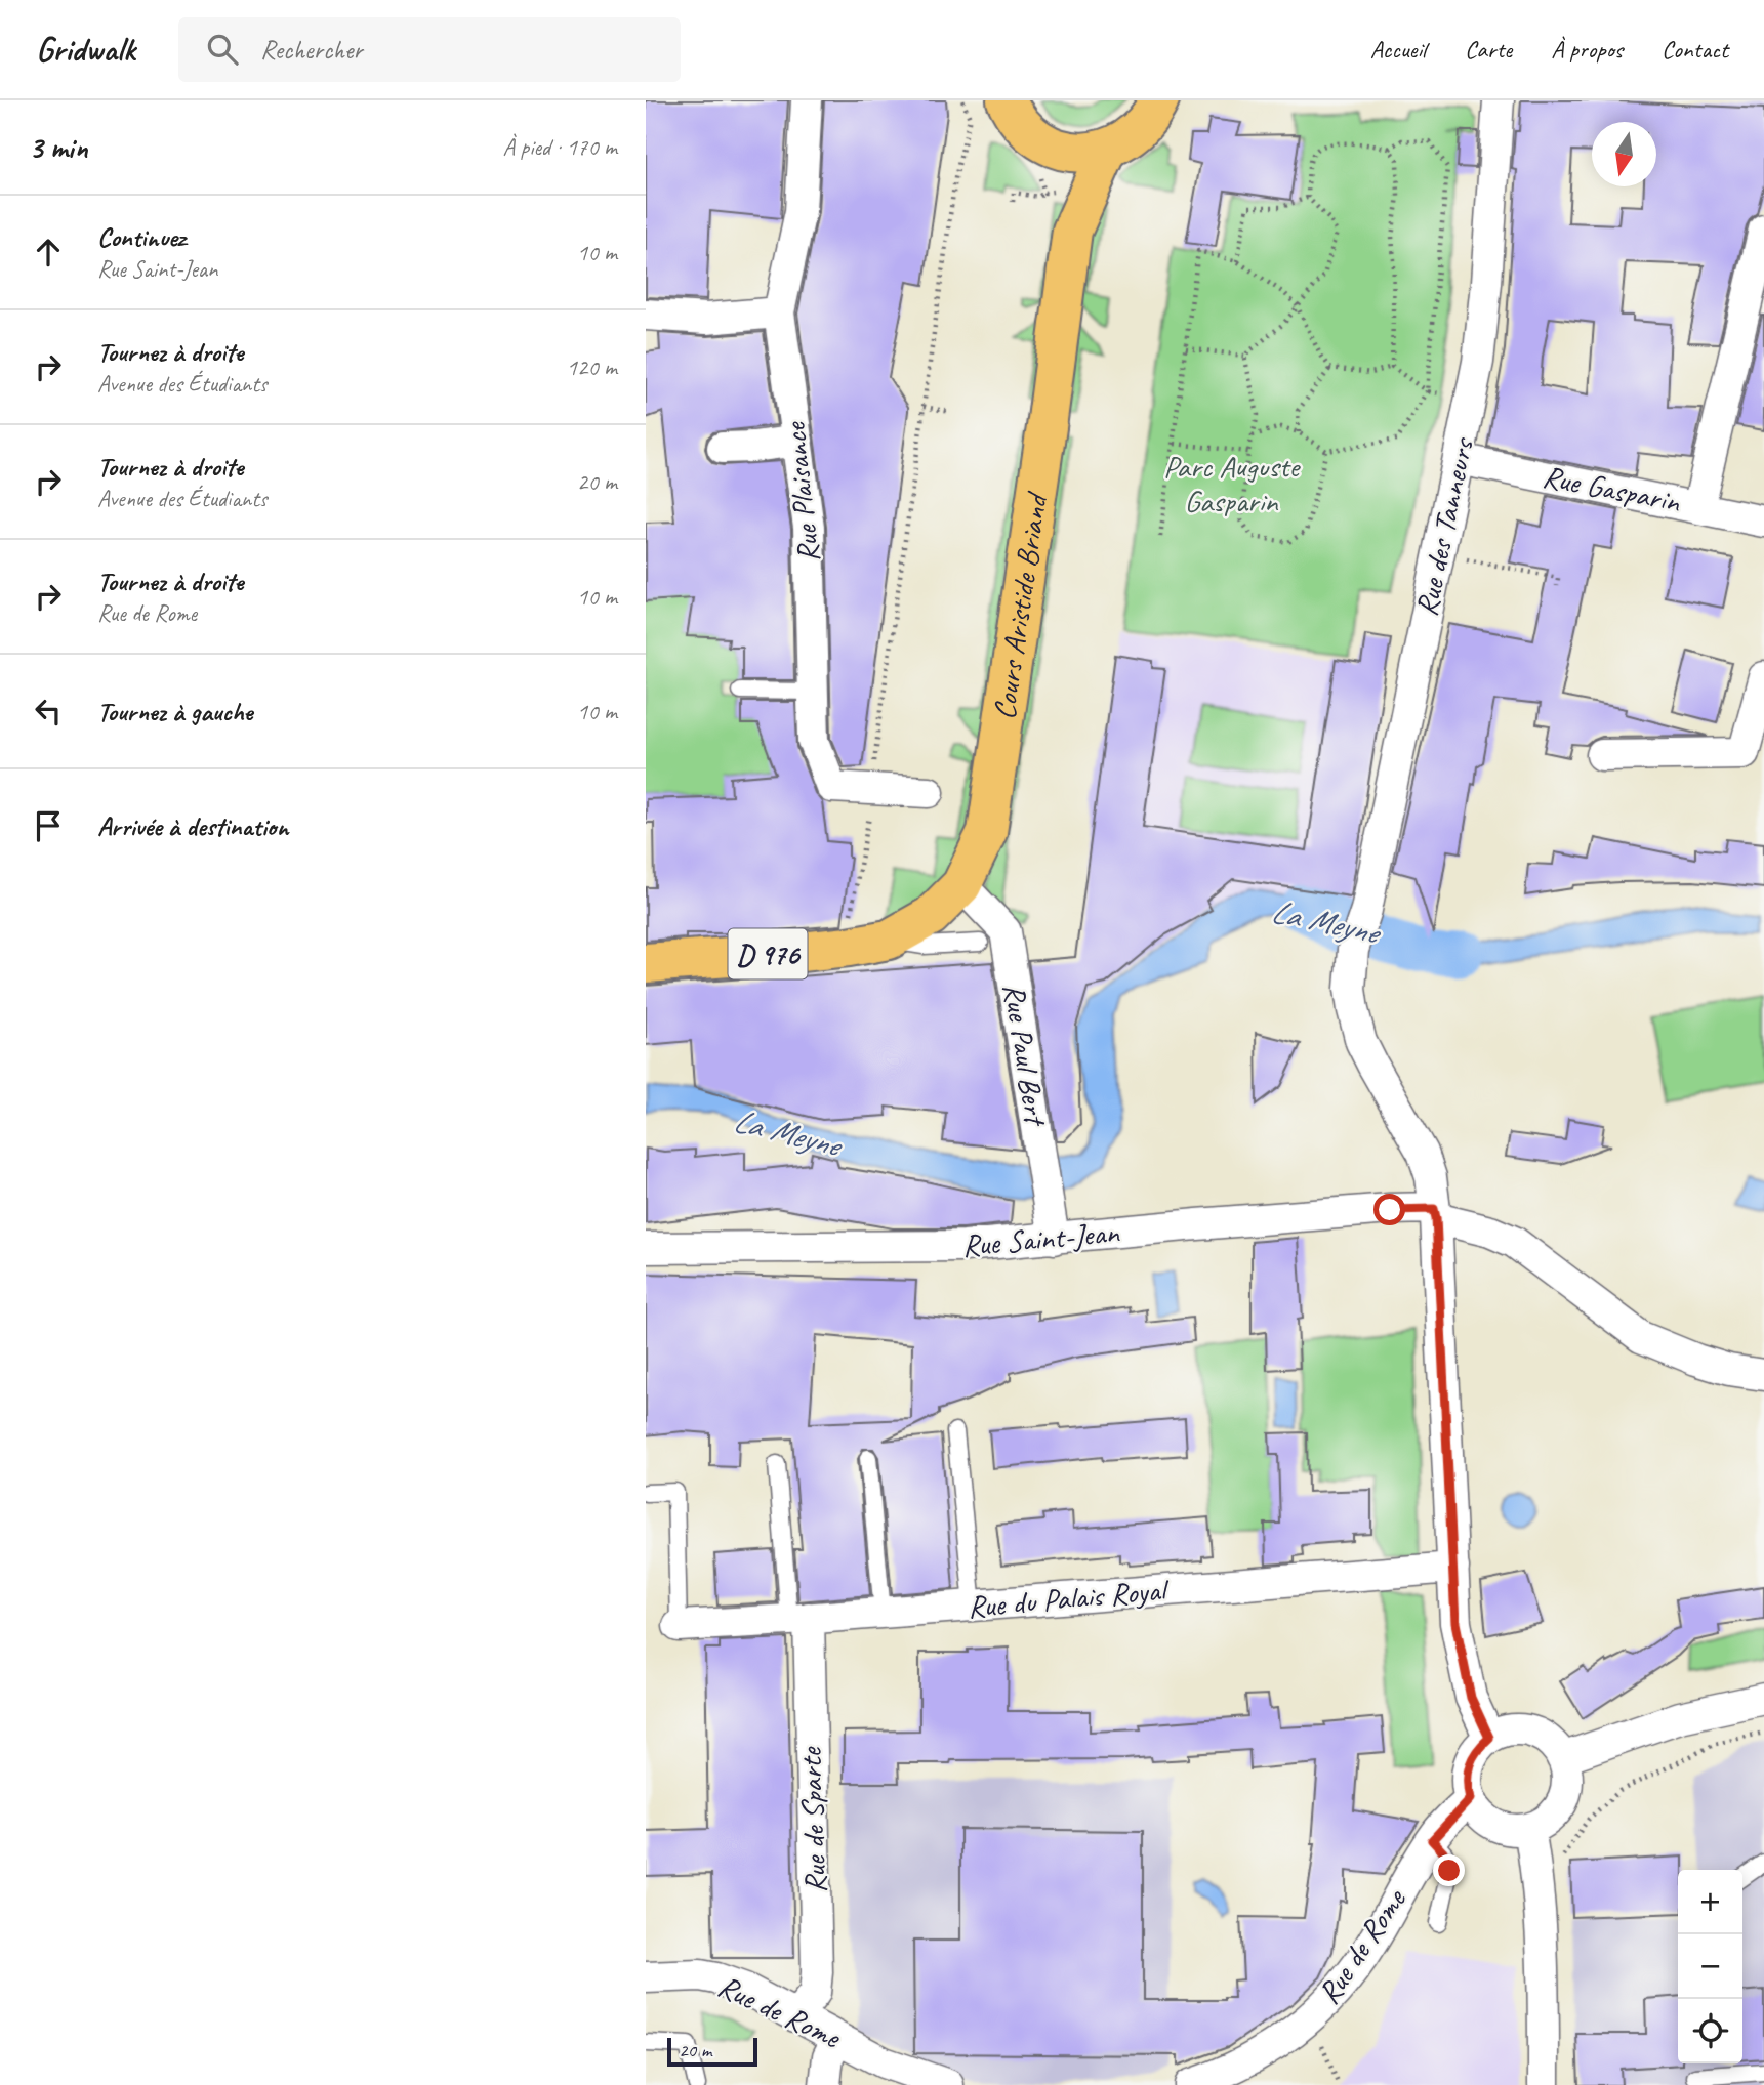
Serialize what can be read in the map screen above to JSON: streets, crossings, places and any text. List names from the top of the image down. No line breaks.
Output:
{"streets":{"main road":["Cours Aristide Briand","D 976"],"street":["Rue Gasparin","Rue Plaisance","Rue des Tanneurs","Rue Paul Bert","Rue Saint-Jean","Rue du Palais Royal","Rue de Sparte","Rue de Rome"]},"crossings":[["Rue Gasparin","Rue des Tanneurs"],["Rue des Tanneurs","Rue Saint-Jean"],["Rue des Tanneurs","Rue du Palais Royal"],["Rue des Tanneurs","Rue de Rome"],["Cours Aristide Briand","D 976"],["Cours Aristide Briand","Rue Paul Bert"],["Rue Paul Bert","Rue Saint-Jean"],["Rue du Palais Royal","Rue de Sparte"],["Rue de Sparte","Rue de Rome"]],"water":["La Meyne"],"parks":["Parc Auguste Gasparin"],"scale_bar":"20 m","north":"bottom","page":{"header":"Gridwalk","search":"Rechercher","nav":["Accueil","Carte","À propos","Contact"],"heading":["3 min","À pied · 170 m"],"list":[["Continuez","Rue Saint-Jean","10 m"],["Tournez à droite","Avenue des Étudiants","120 m"],["Tournez à droite","Avenue des Étudiants","20 m"],["Tournez à droite","Rue de Rome","10 m"],["Tournez à gauche","10 m"],"Arrivée à destination"],"map_buttons":["+","−"],"scale":"20 m"}}
